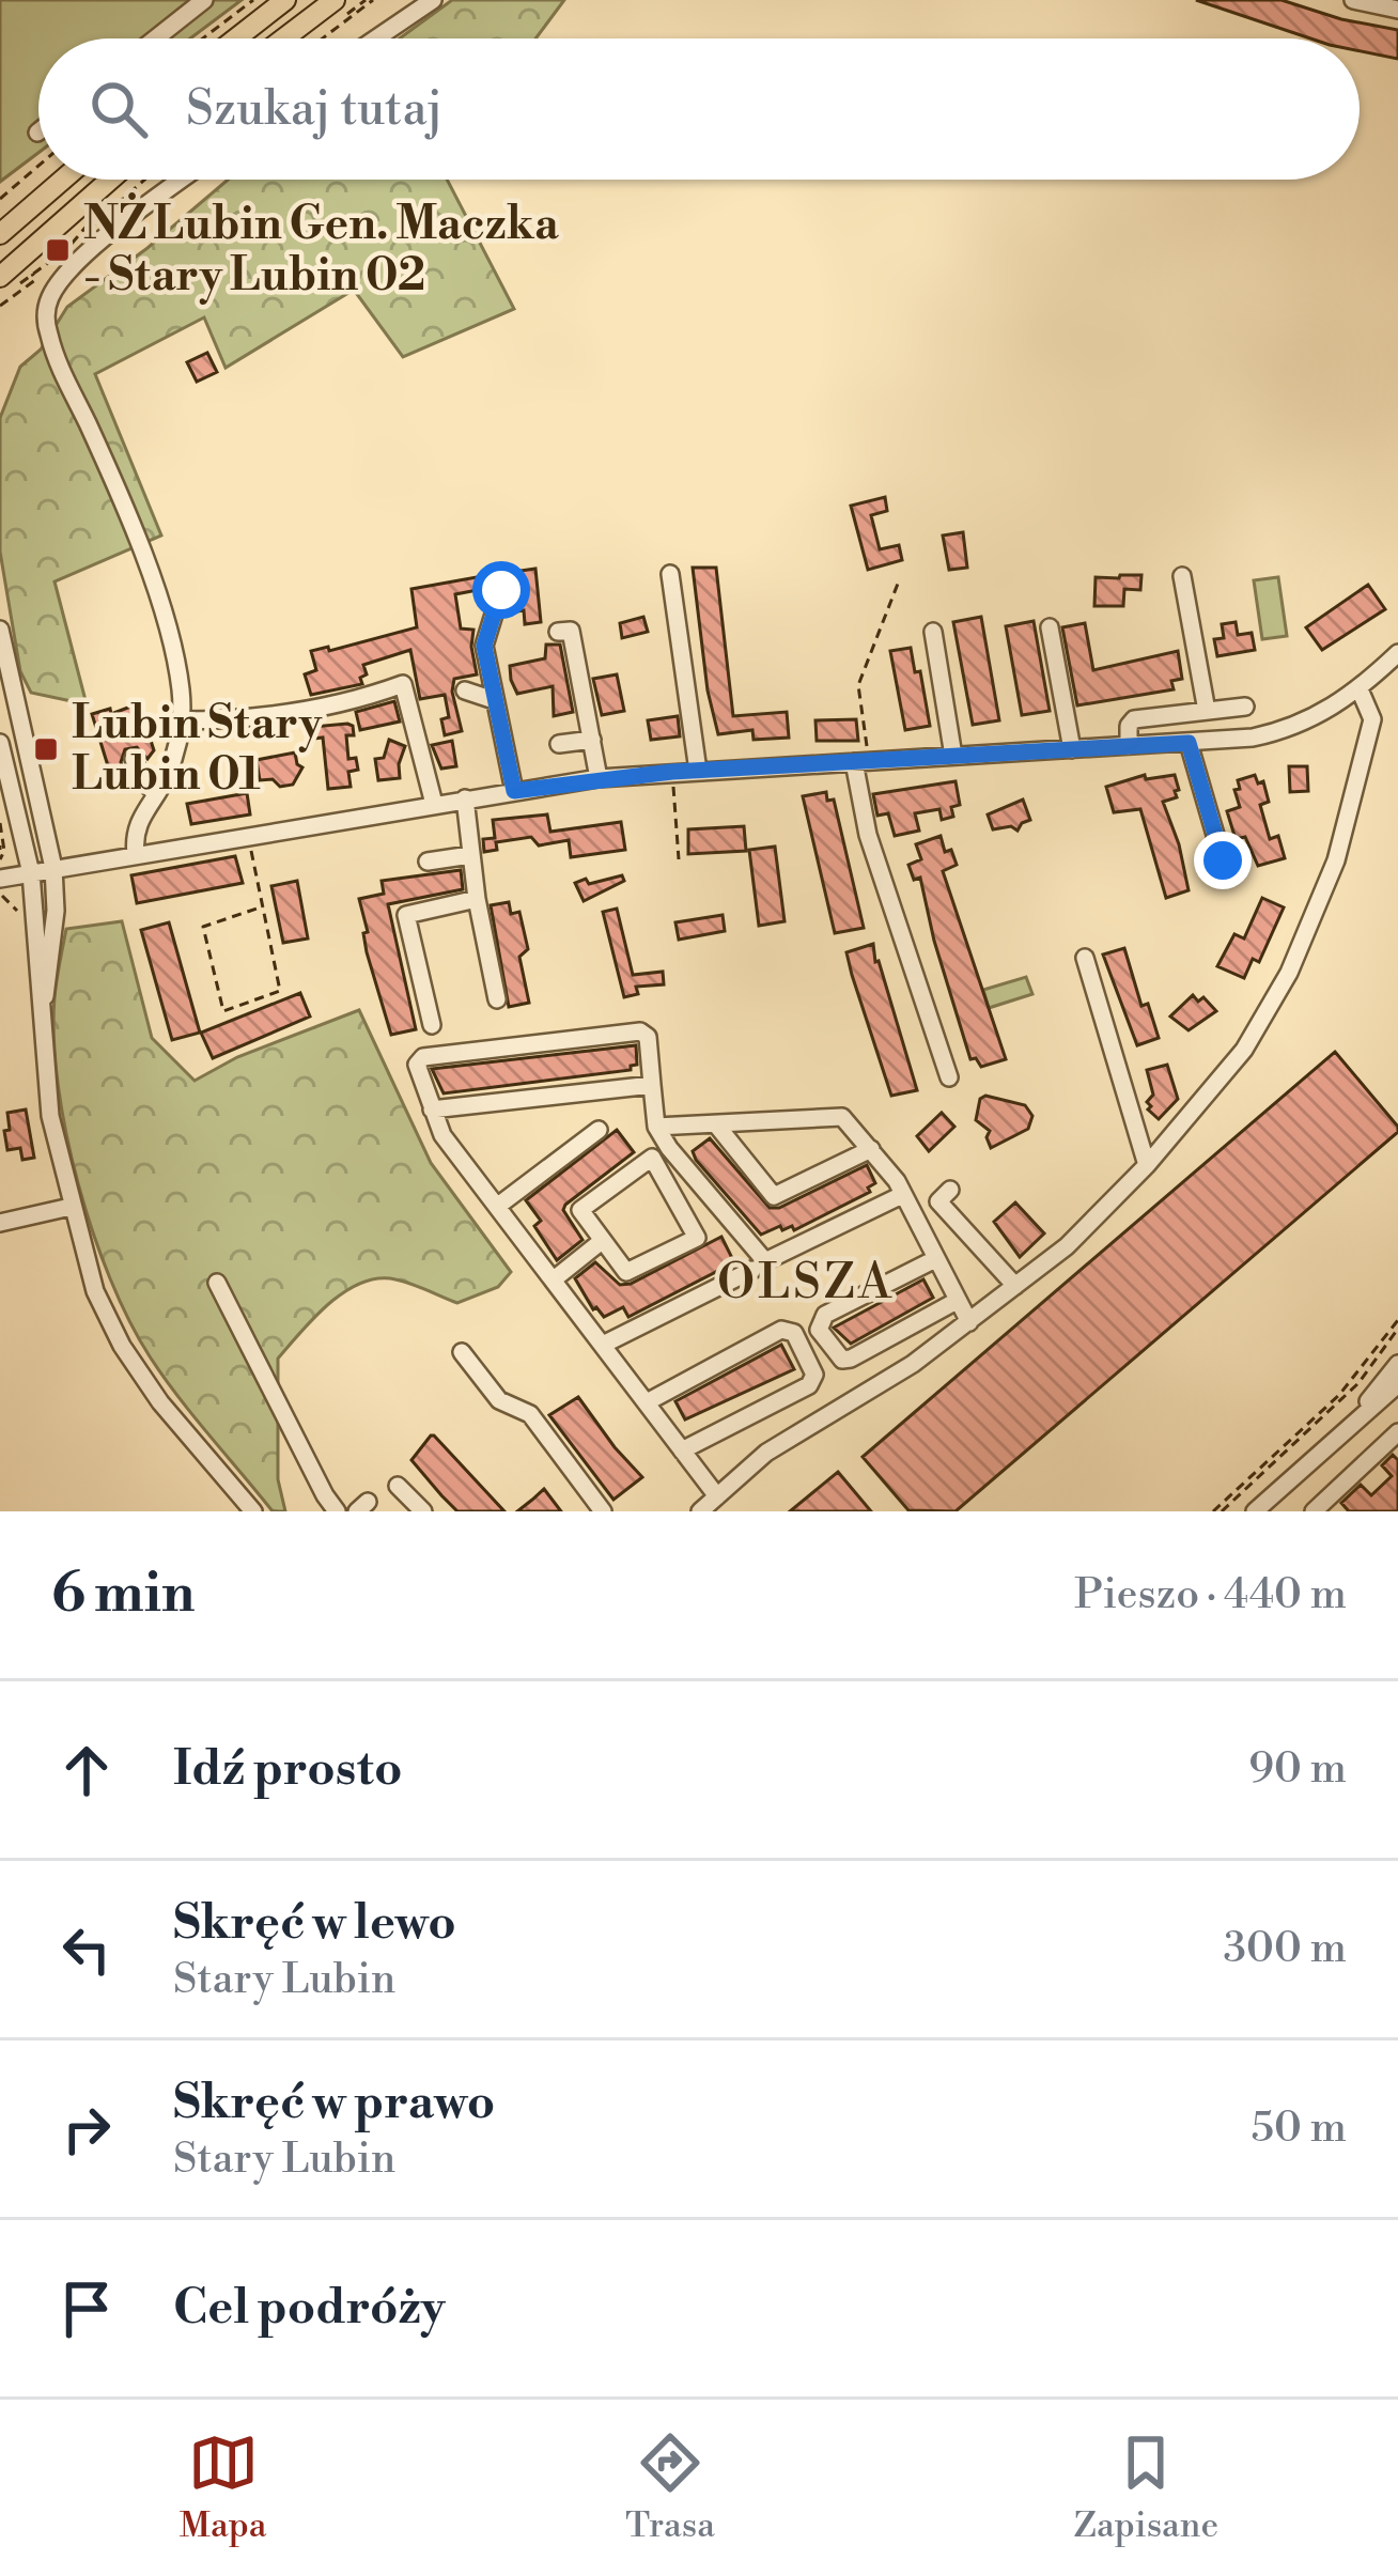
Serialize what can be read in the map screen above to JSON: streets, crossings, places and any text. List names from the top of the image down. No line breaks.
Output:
{"districts":["OLSZA"],"places":{"transit":["NŻ Lubin Gen. Maczka - Stary Lubin 02","Lubin Stary Lubin 01"]},"page":{"search":"Szukaj tutaj","heading":["6 min","Pieszo · 440 m"],"list":[["Idź prosto","90 m"],["Skręć w lewo","Stary Lubin","300 m"],["Skręć w prawo","Stary Lubin","50 m"],"Cel podróży"],"nav":["Mapa","Trasa","Zapisane"]}}
